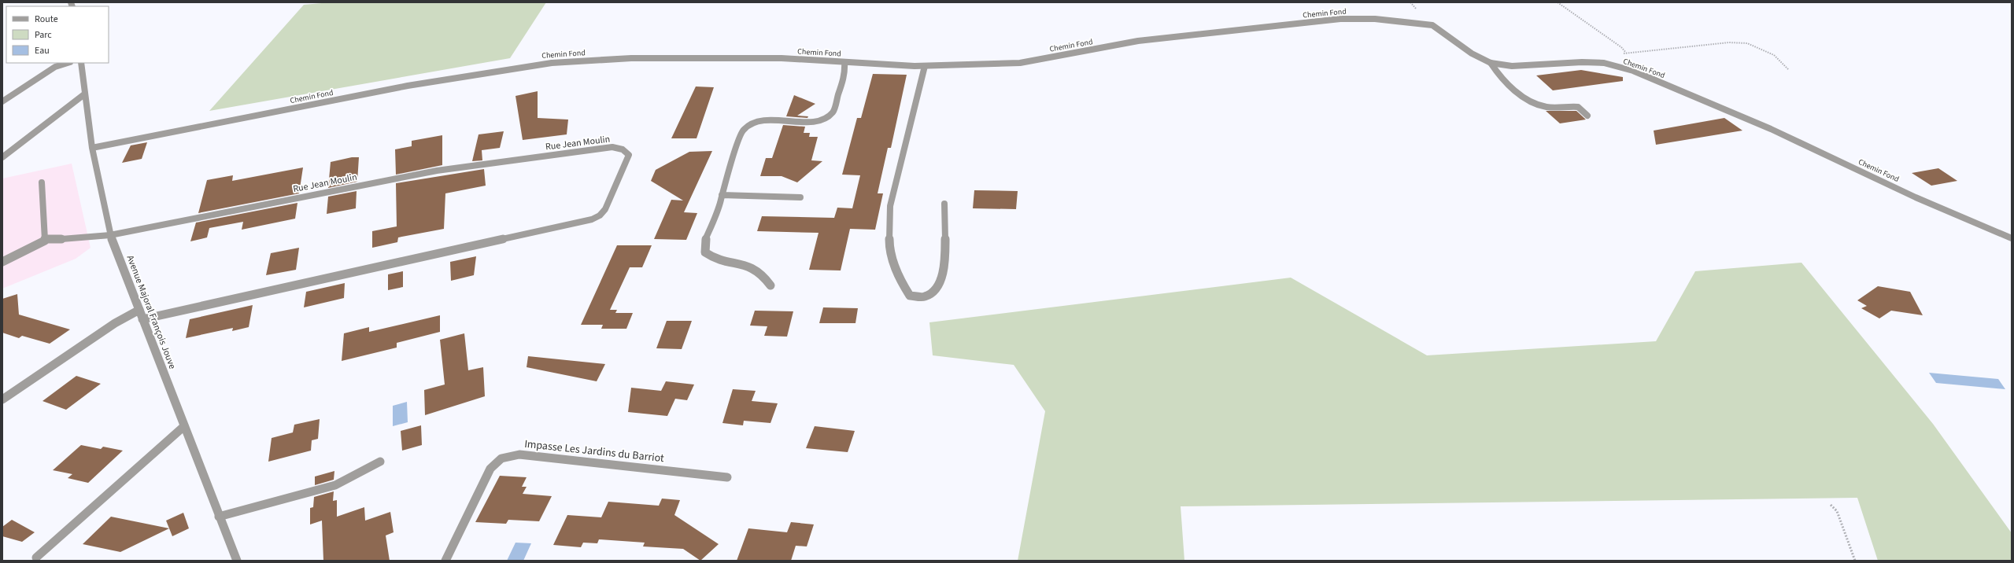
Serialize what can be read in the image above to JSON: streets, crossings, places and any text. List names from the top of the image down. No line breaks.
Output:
{"streets":{"street":["Chemin Fond","Rue Jean Moulin","Avenue Majoral François Jouve","Impasse Les Jardins du Barriot"]},"crossings":[["Chemin Fond","Avenue Majoral François Jouve"],["Rue Jean Moulin","Avenue Majoral François Jouve"]],"legend":["Route","Parc","Eau"]}
